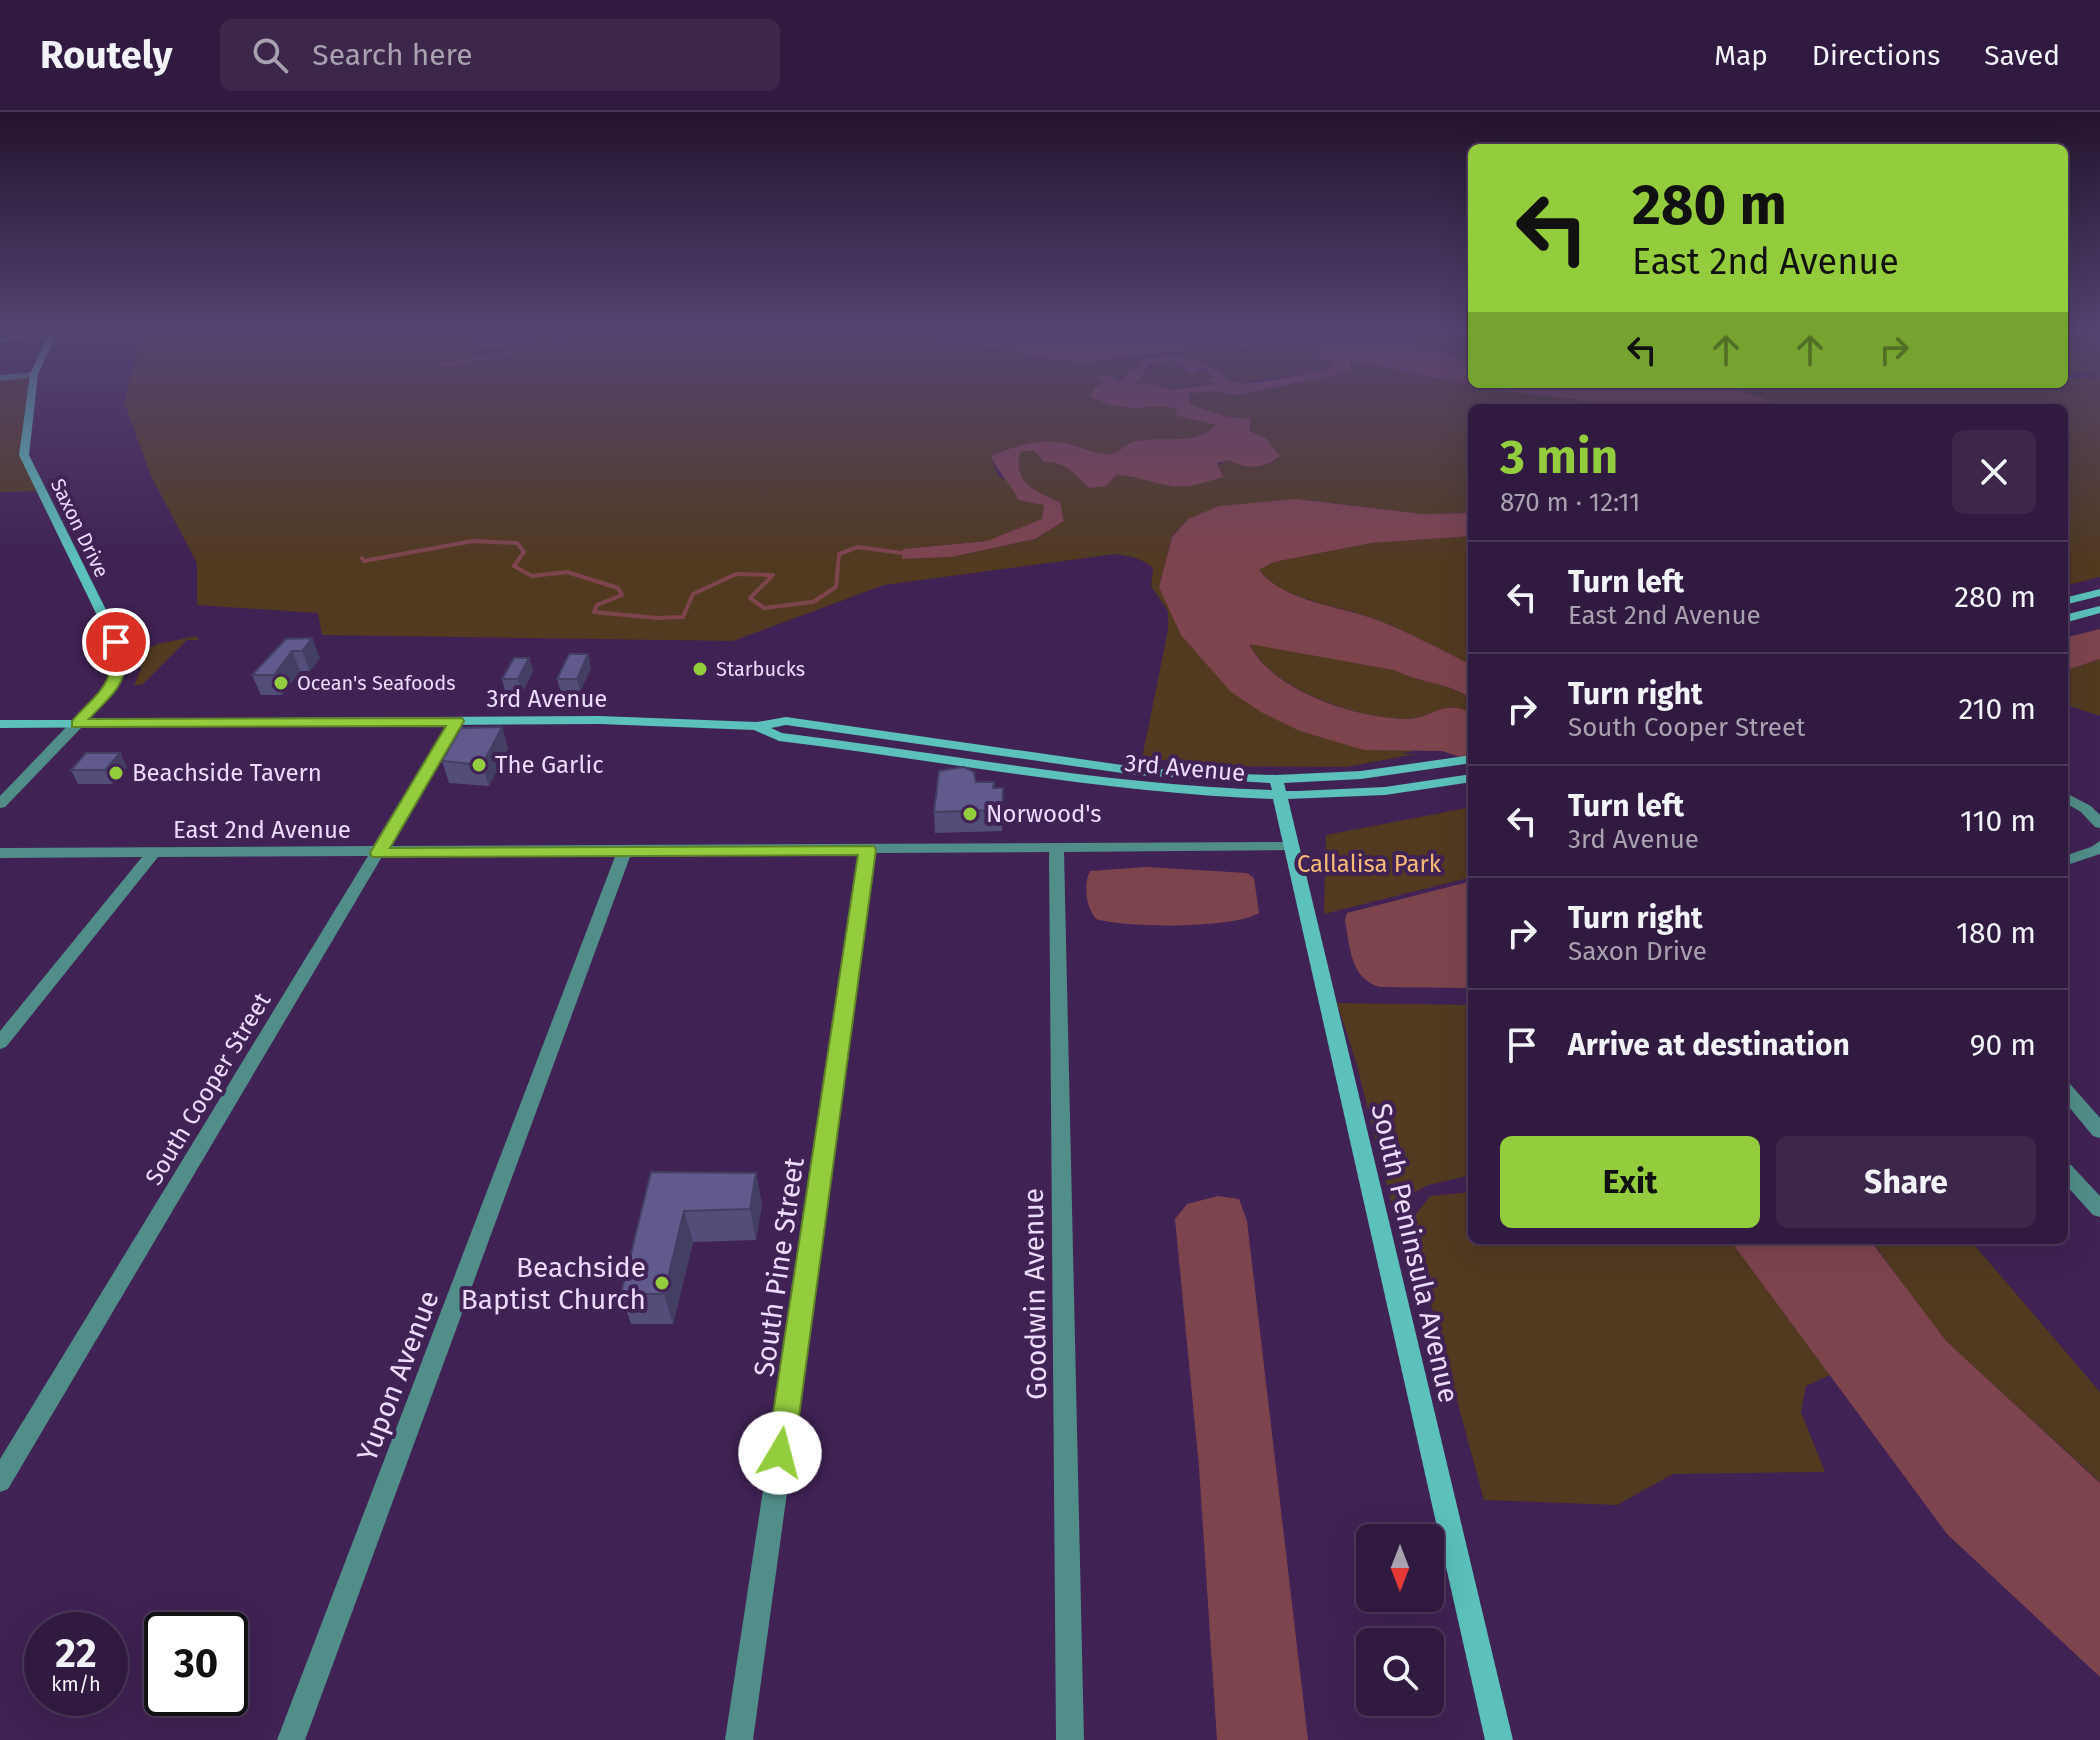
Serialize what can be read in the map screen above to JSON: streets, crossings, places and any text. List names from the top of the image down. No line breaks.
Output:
{"streets":{"main road":["Saxon Drive","3rd Avenue","South Peninsula Avenue"],"street":["East 2nd Avenue","South Cooper Street","South Pine Street","Goodwin Avenue","Yupon Avenue"]},"crossings":[["Saxon Drive","3rd Avenue"],["3rd Avenue","South Cooper Street"],["3rd Avenue","South Peninsula Avenue"],["East 2nd Avenue","South Cooper Street"],["East 2nd Avenue","South Peninsula Avenue"],["East 2nd Avenue","South Pine Street"],["East 2nd Avenue","Goodwin Avenue"],["East 2nd Avenue","Yupon Avenue"]],"parks":["Callalisa Park"],"places":["Starbucks","Ocean's Seafoods","The Garlic","Beachside Tavern","Norwood's","Beachside Baptist Church"],"north":"bottom","page":{"header":"Routely","search":"Search here","nav":["Map","Directions","Saved"],"turn":["280 m","East 2nd Avenue"],"heading":["3 min","870 m · 12:11"],"list":[{"name":"Turn left","note":"East 2nd Avenue","value":"280 m"},{"name":"Turn right","note":"South Cooper Street","value":"210 m"},{"name":"Turn left","note":"3rd Avenue","value":"110 m"},{"name":"Turn right","note":"Saxon Drive","value":"180 m"},{"name":"Arrive at destination","value":"90 m"}],"buttons":["Exit","Share"],"speed":"22 km/h","limit":"30"}}
